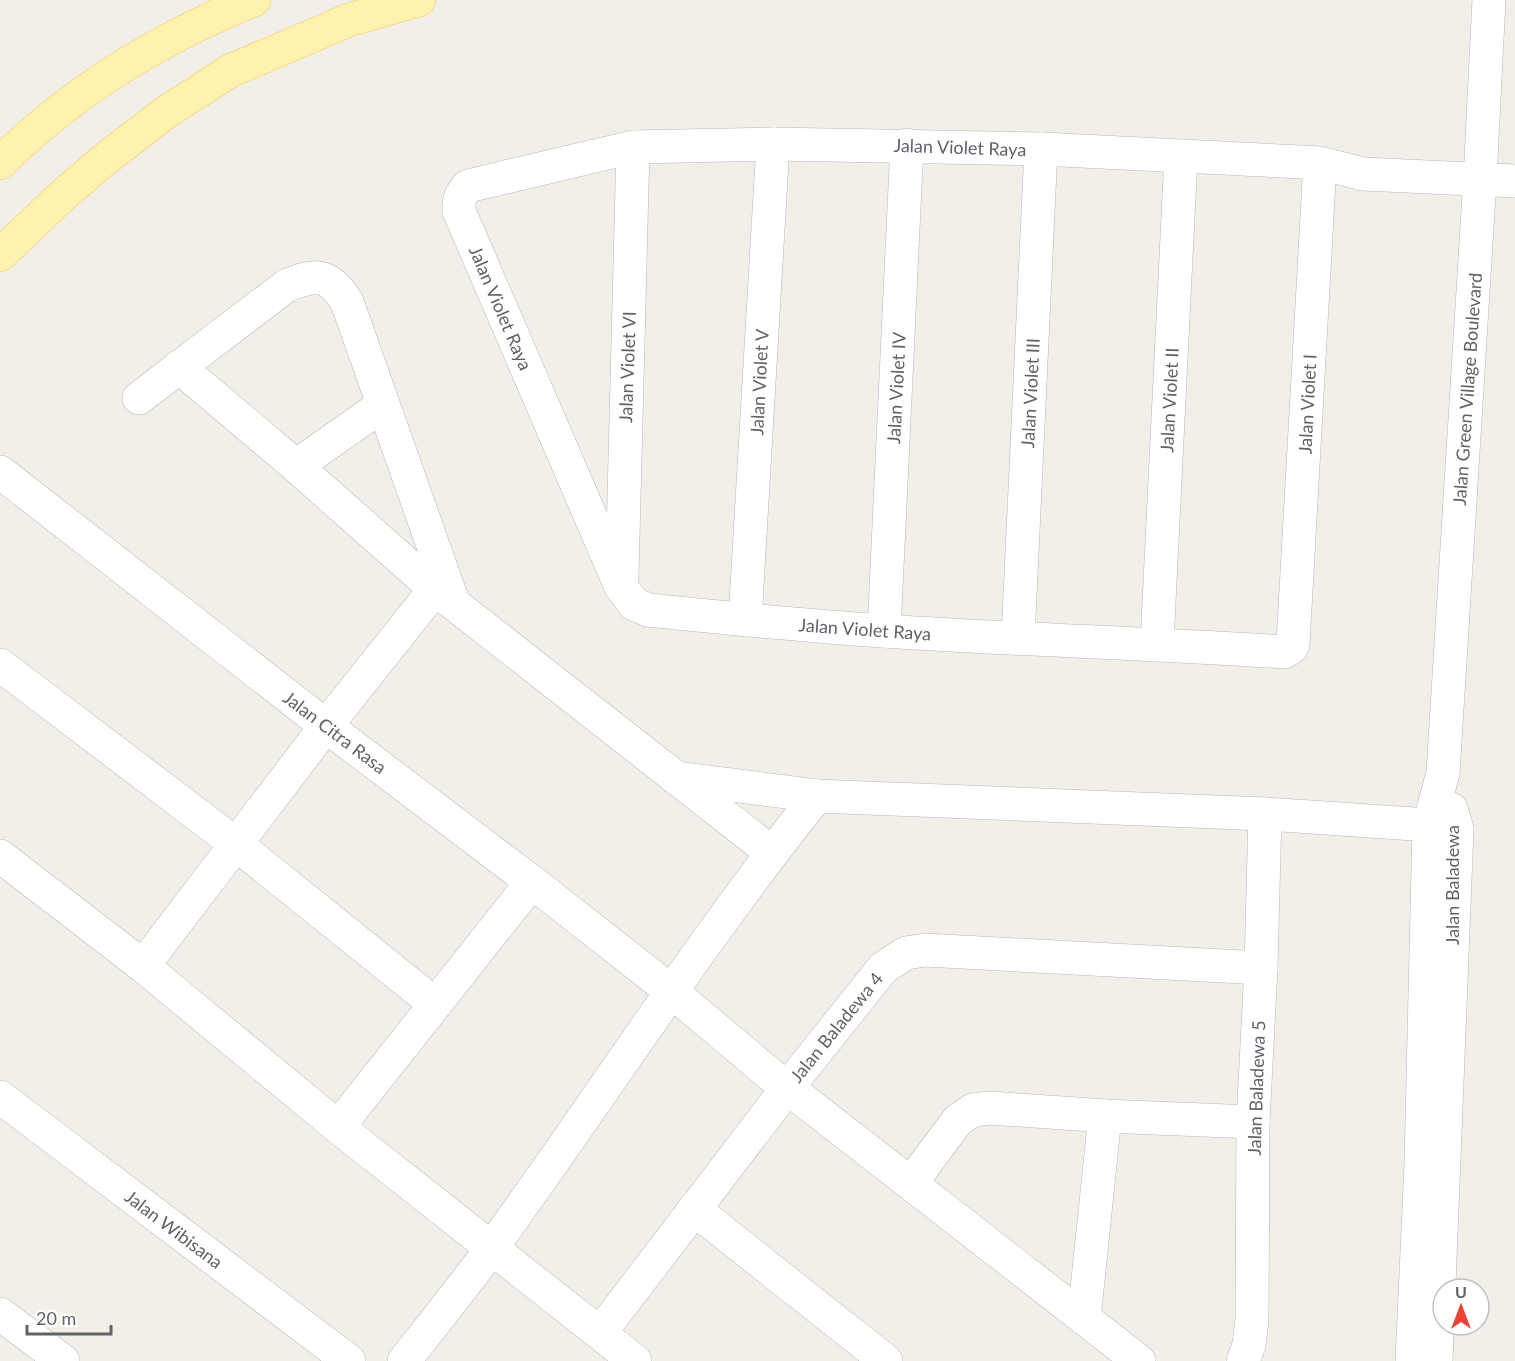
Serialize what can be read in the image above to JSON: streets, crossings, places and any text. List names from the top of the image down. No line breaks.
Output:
{"streets":{"street":["Jalan Violet Raya","Jalan Violet VI","Jalan Violet V","Jalan Violet IV","Jalan Green Village Boulevard","Jalan Violet III","Jalan Violet II","Jalan Violet I","Jalan Citra Rasa","Jalan Baladewa","Jalan Baladewa 4","Jalan Baladewa 5","Jalan Wibisana"]},"crossings":[["Jalan Violet Raya","Jalan Violet VI"],["Jalan Violet Raya","Jalan Violet V"],["Jalan Violet Raya","Jalan Violet IV"],["Jalan Violet Raya","Jalan Green Village Boulevard"],["Jalan Violet Raya","Jalan Violet III"],["Jalan Violet Raya","Jalan Violet II"],["Jalan Violet Raya","Jalan Violet I"],["Jalan Green Village Boulevard","Jalan Baladewa"],["Jalan Citra Rasa","Jalan Baladewa 4"],["Jalan Baladewa 4","Jalan Baladewa 5"]],"scale_bar":"20 m","north":"top"}
